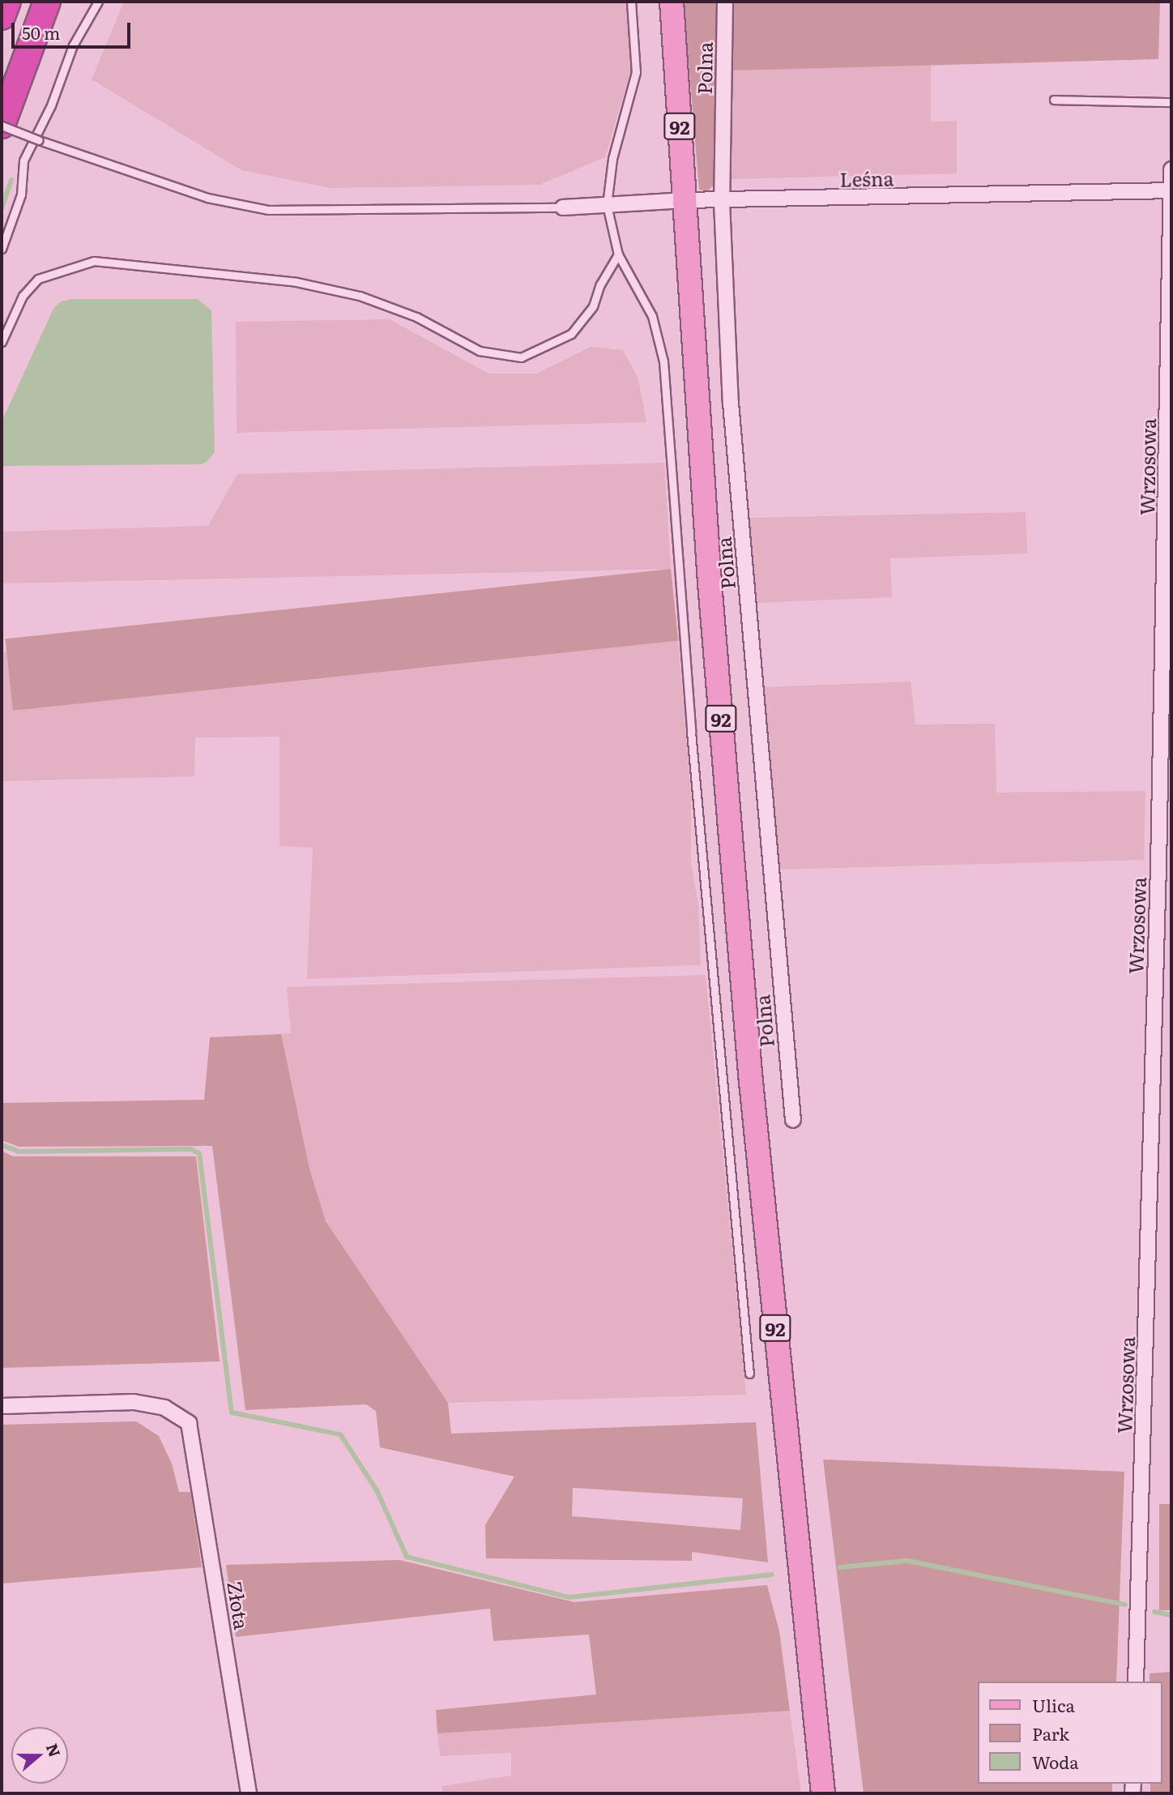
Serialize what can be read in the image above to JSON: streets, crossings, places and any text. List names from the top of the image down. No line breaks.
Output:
{"streets":{"main road":["92"],"street":["Polna","Leśna","Wrzosowa","Złota"]},"crossings":[["Polna","Leśna"],["92","Leśna"],["Leśna","Wrzosowa"]],"legend":["Ulica","Park","Woda"],"scale_bar":"50 m","north":"right"}
